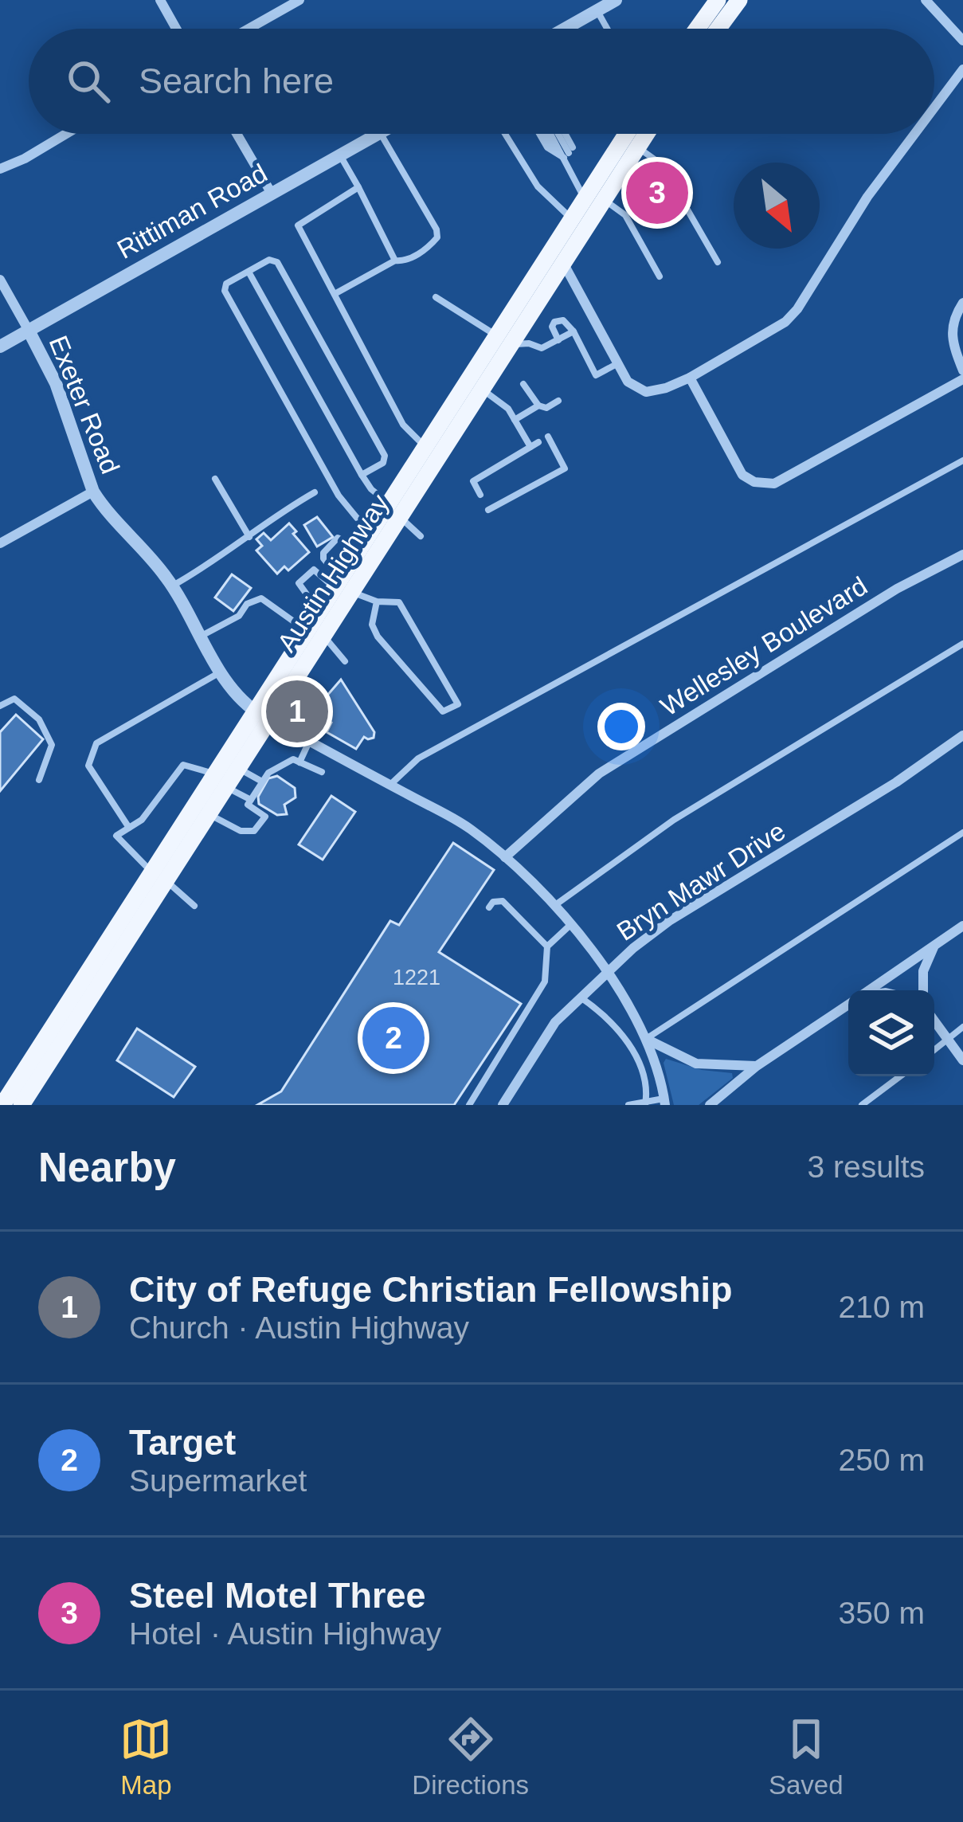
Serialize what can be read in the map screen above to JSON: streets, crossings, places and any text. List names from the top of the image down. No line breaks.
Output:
{"streets":{"main road":["Austin Highway"],"street":["Rittiman Road","Exeter Road","Wellesley Boulevard","Bryn Mawr Drive"]},"crossings":[["Rittiman Road","Exeter Road"],["Exeter Road","Austin Highway"]],"house_numbers":["1221"],"north":"bottom right","page":{"search":"Search here","pins":["3","1","2"],"heading":["Nearby","3 results"],"list":[{"mark":"1","name":"City of Refuge Christian Fellowship","note":"Church · Austin Highway","value":"210 m"},{"mark":"2","name":"Target","note":"Supermarket","value":"250 m"},{"mark":"3","name":"Steel Motel Three","note":"Hotel · Austin Highway","value":"350 m"}],"nav":["Map","Directions","Saved"]}}
